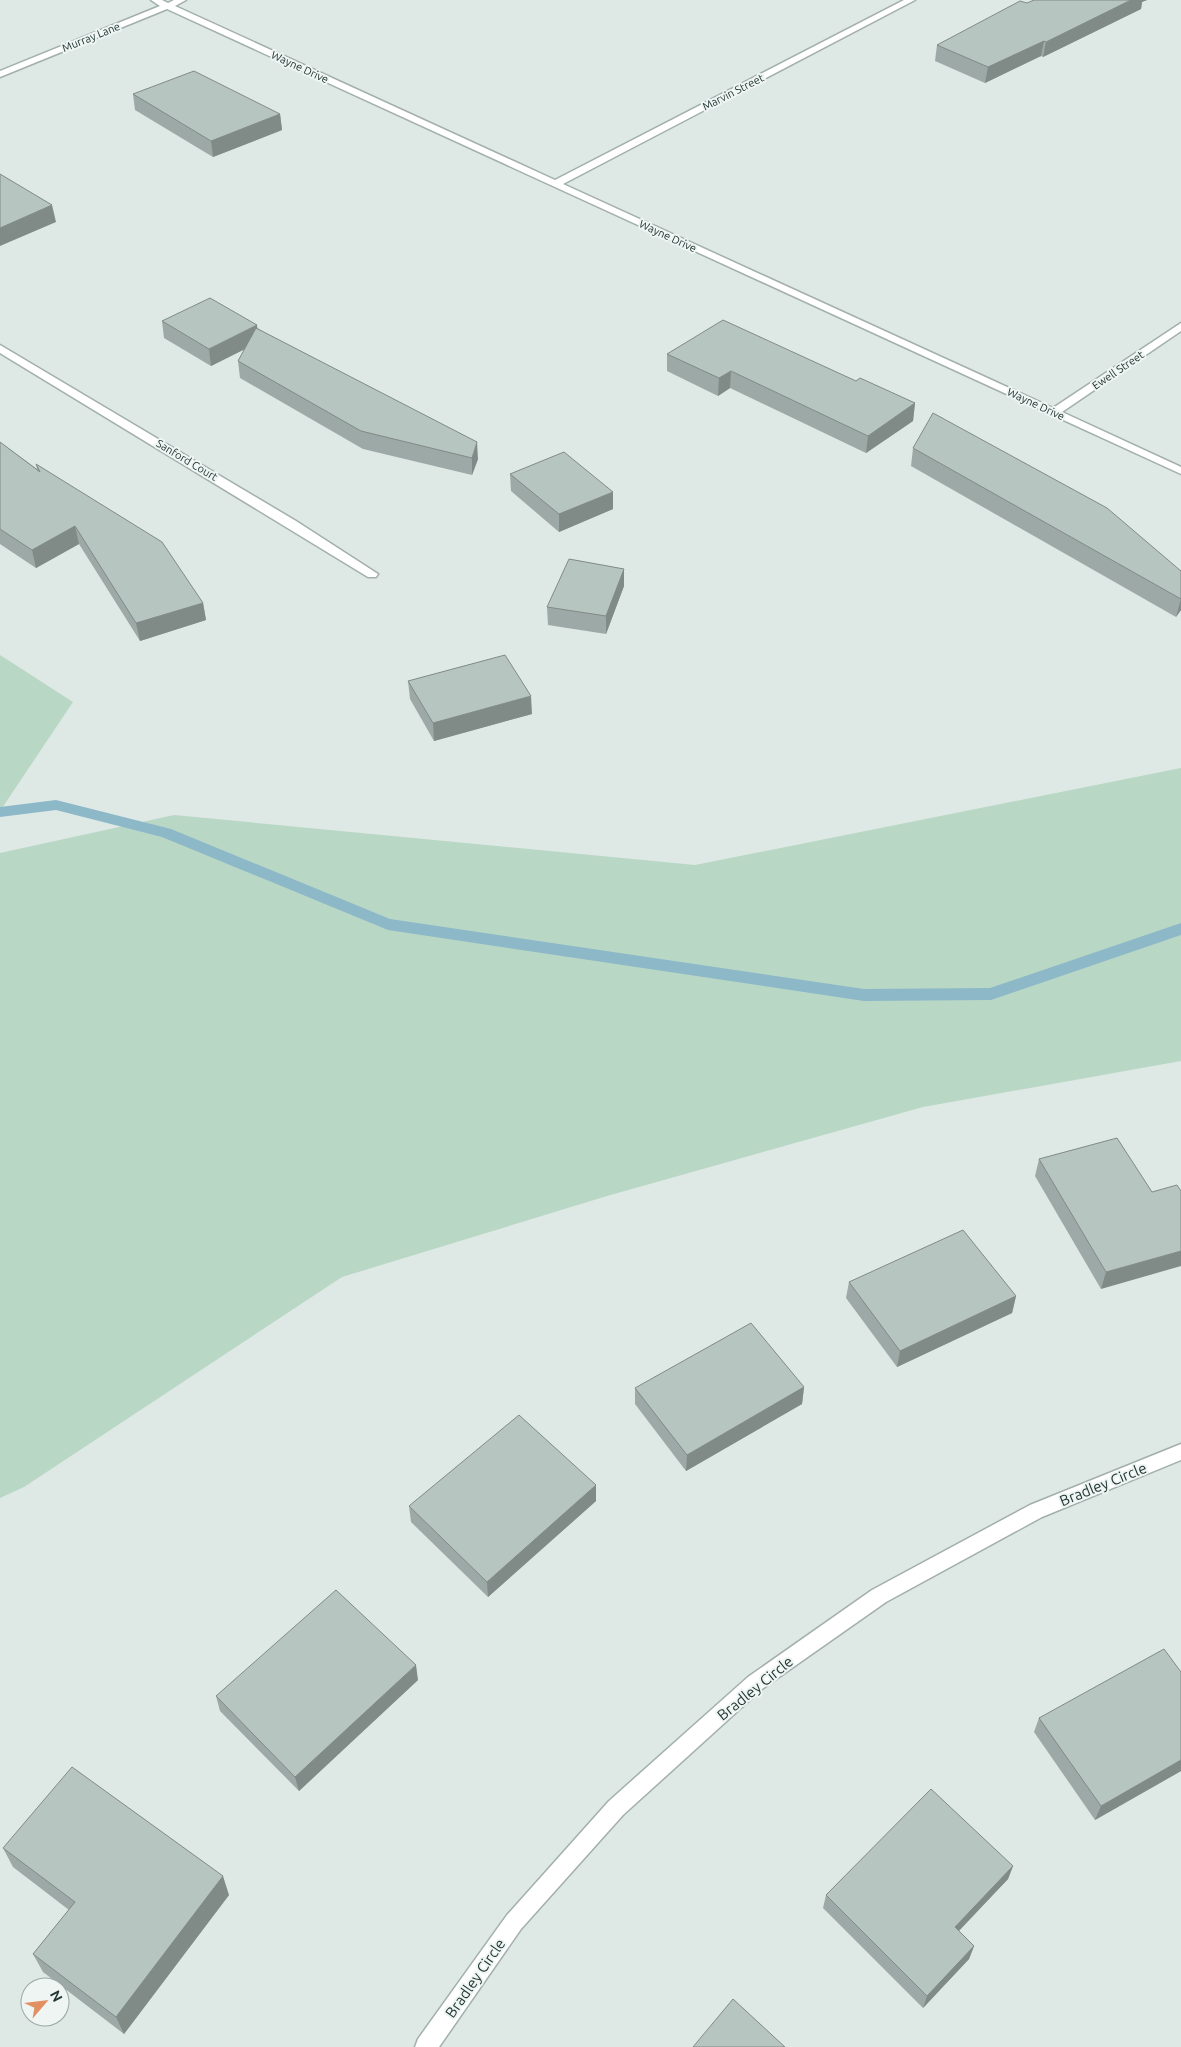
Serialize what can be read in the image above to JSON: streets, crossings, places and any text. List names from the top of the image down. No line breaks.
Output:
{"streets":{"street":["Murray Lane","Wayne Drive","Marvin Street","Ewell Street","Sanford Court","Bradley Circle"]},"crossings":[["Murray Lane","Wayne Drive"],["Wayne Drive","Marvin Street"],["Wayne Drive","Ewell Street"]],"north":"top right"}
